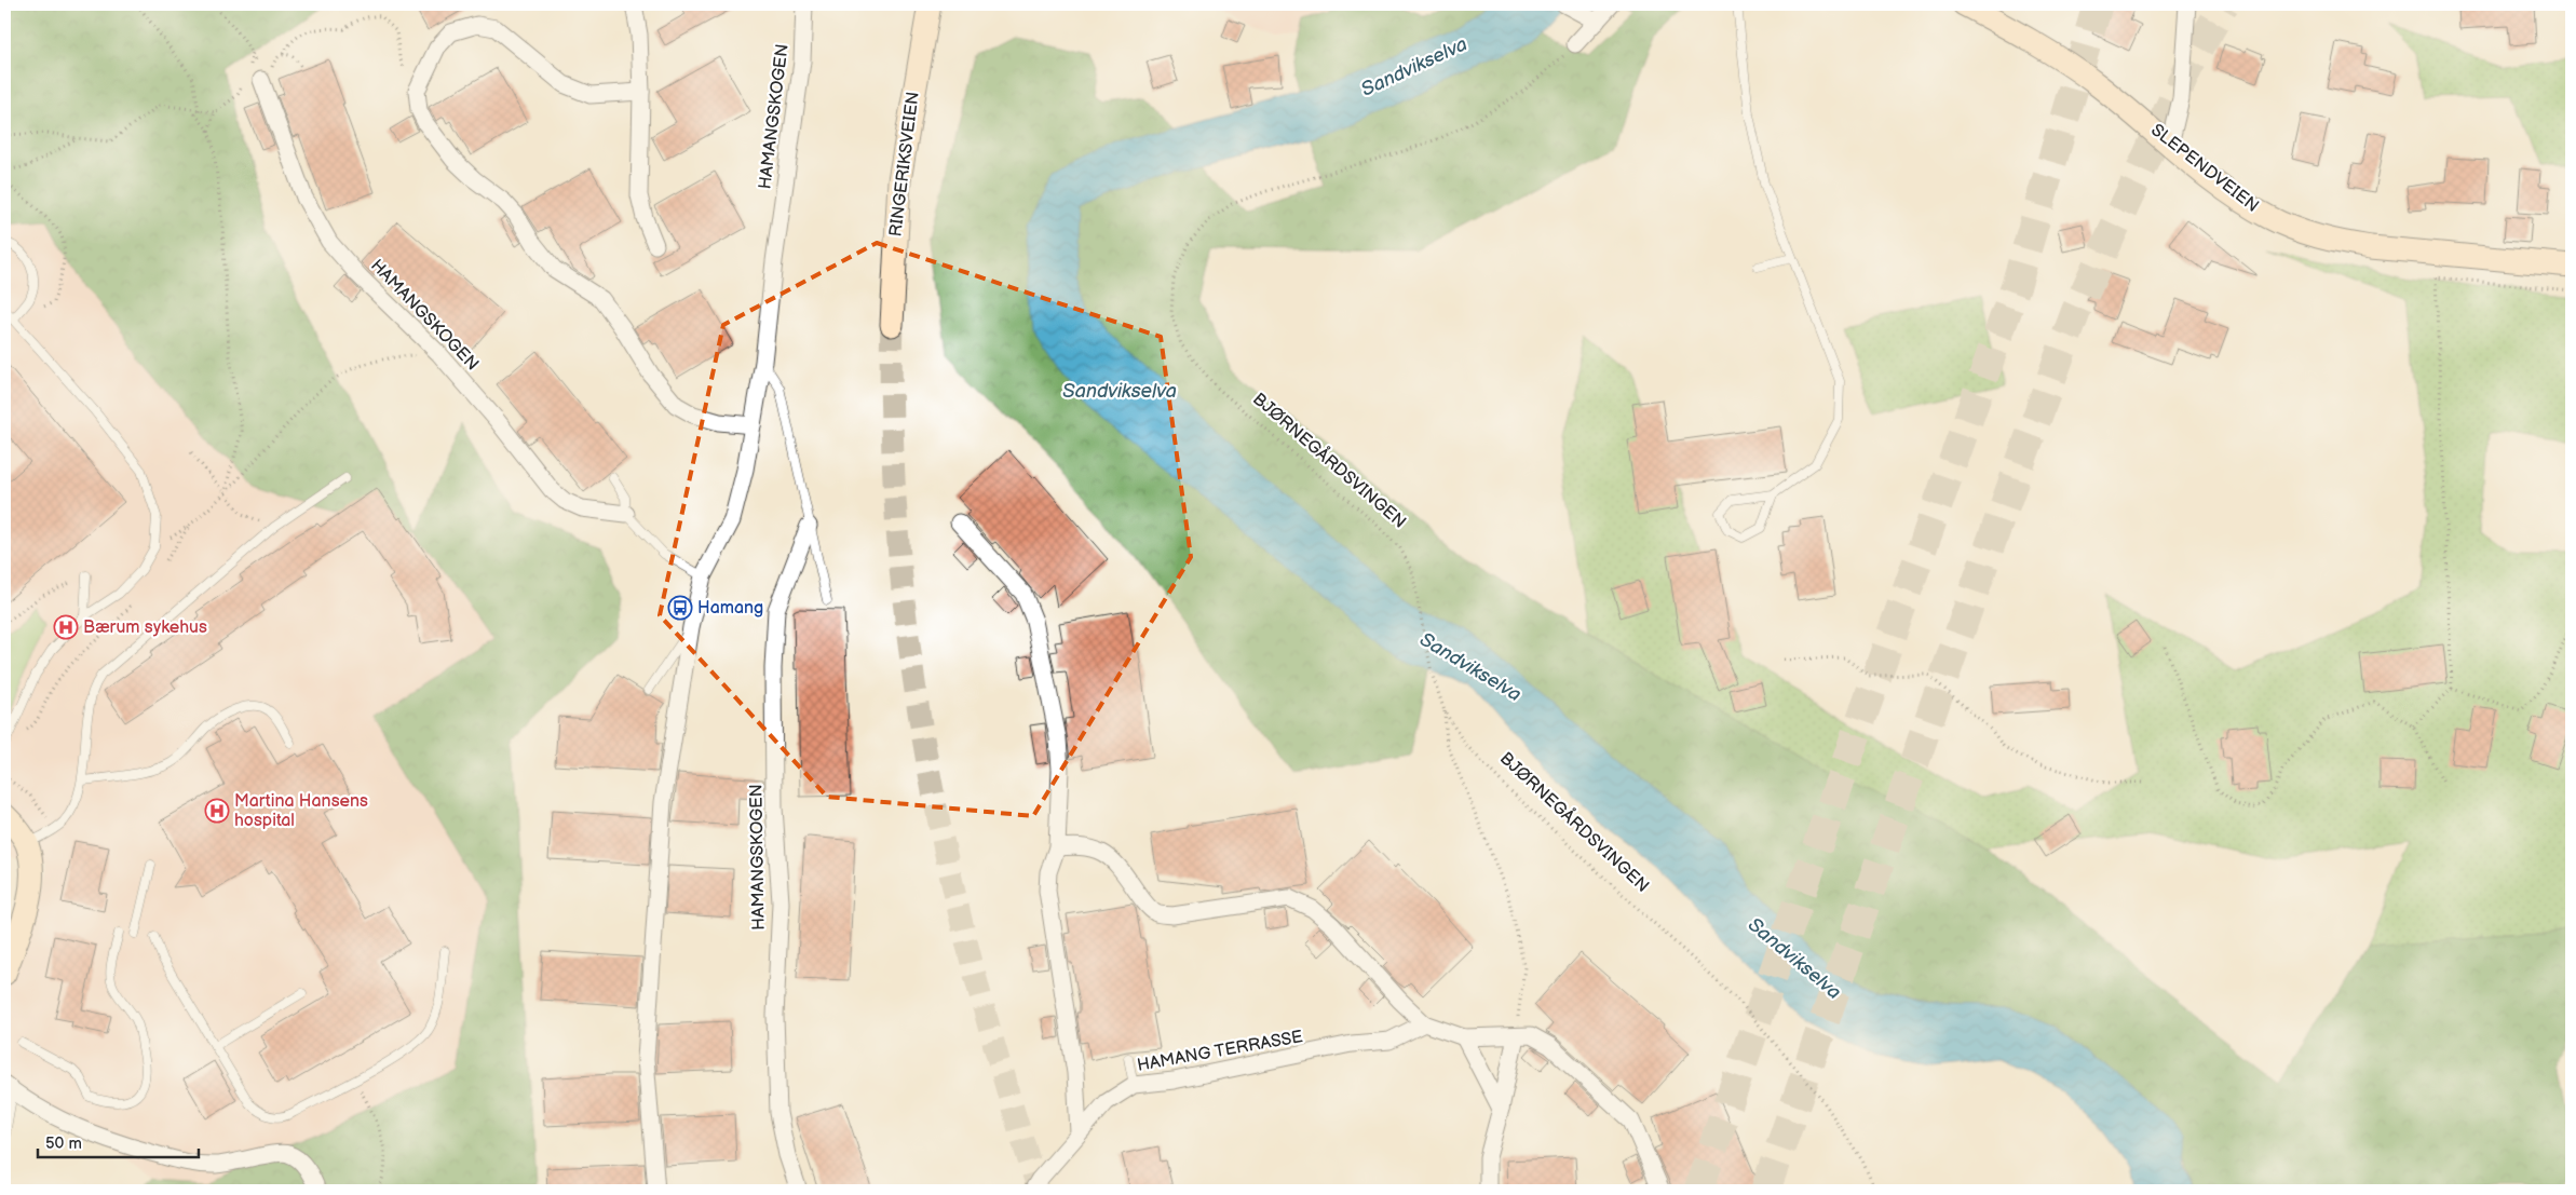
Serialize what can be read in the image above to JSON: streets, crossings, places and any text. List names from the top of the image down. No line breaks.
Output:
{"streets":{"main road":["RINGERIKSVEIEN","SLEPENDVEIEN"],"street":["HAMANGSKOGEN","HAMANG TERRASSE"],"path":["BJØRNEGÅRDSVINGEN"]},"water":["Sandvikselva"],"places":{"bus stop":["Hamang"],"hospital":["Bærum sykehus","Martina Hansens hospital"]},"scale_bar":"50 m"}
